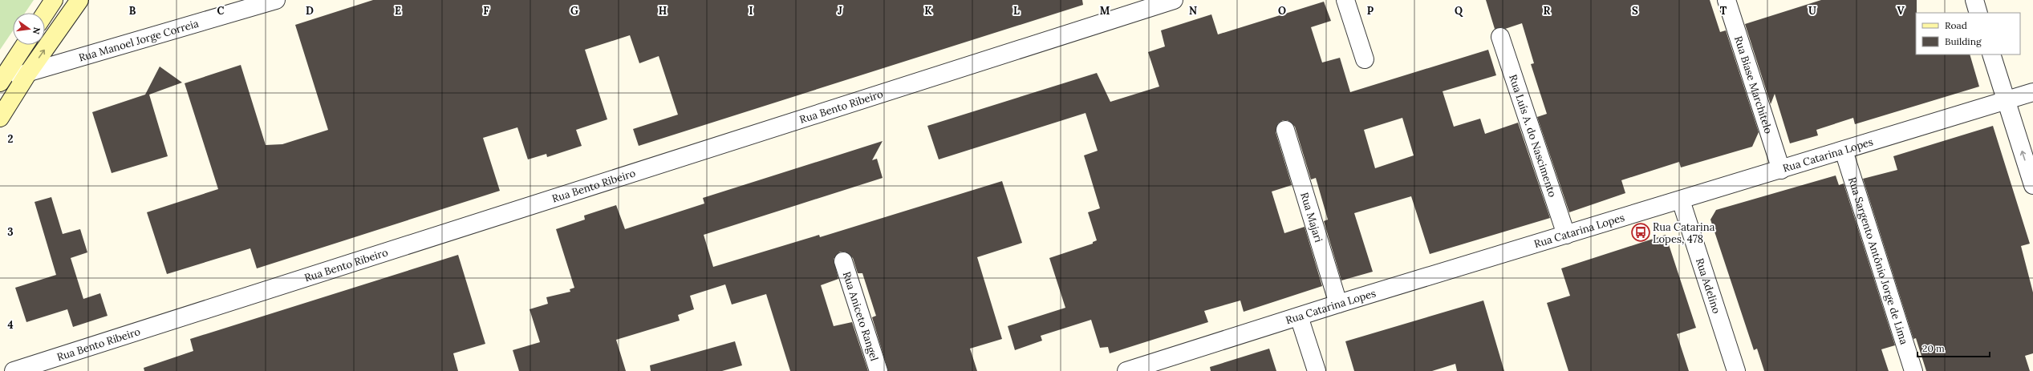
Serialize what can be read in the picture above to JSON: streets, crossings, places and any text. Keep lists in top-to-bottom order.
{
  "streets": {
    "street": [
      "Rua Manoel Jorge Correia",
      "Rua Biase Marchitelo",
      "Rua Bento Ribeiro",
      "Rua Luís A. do Nascimento",
      "Rua Catarina Lopes",
      "Rua Majari",
      "Rua Sargento Antônio Jorge de Lima",
      "Rua Adelino",
      "Rua Aniceto Rangel"
    ]
  },
  "crossings": [
    ["Rua Biase Marchitelo", "Rua Catarina Lopes"],
    ["Rua Luís A. do Nascimento", "Rua Catarina Lopes"],
    ["Rua Catarina Lopes", "Rua Majari"],
    ["Rua Catarina Lopes", "Rua Sargento Antônio Jorge de Lima"],
    ["Rua Catarina Lopes", "Rua Adelino"]
  ],
  "places": {
    "bus stop": ["Rua Catarina Lopes, 478"]
  },
  "legend": ["Road", "Building"],
  "scale_bar": "20 m",
  "north": "right",
  "grid": {
    "columns": [
      "B",
      "C",
      "D",
      "E",
      "F",
      "G",
      "H",
      "I",
      "J",
      "K",
      "L",
      "M",
      "N",
      "O",
      "P",
      "Q",
      "R",
      "S",
      "T",
      "U",
      "V"
    ],
    "rows": ["2", "3", "4"]
  }
}
